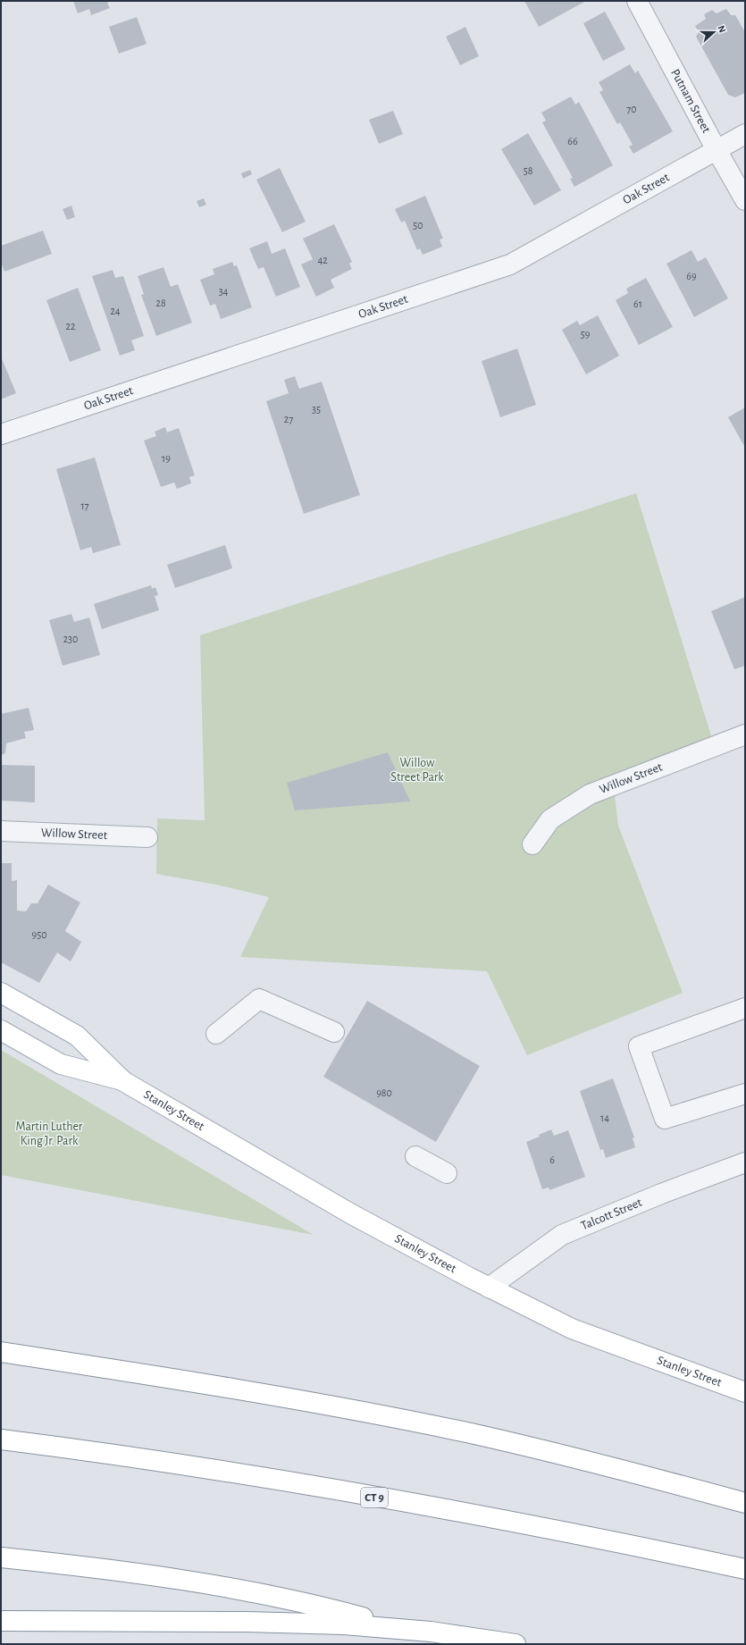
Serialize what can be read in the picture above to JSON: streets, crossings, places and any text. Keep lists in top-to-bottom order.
{
  "streets": {
    "main road": ["Stanley Street", "CT 9"],
    "street": [
      "Putnam Street",
      "Oak Street",
      "Willow Street",
      "Talcott Street"
    ]
  },
  "crossings": [
    ["Putnam Street", "Oak Street"],
    ["Stanley Street", "Talcott Street"]
  ],
  "parks": ["Willow Street Park", "Martin Luther King Jr. Park"],
  "house_numbers": [
    "70",
    "66",
    "58",
    "50",
    "42",
    "69",
    "34",
    "28",
    "61",
    "24",
    "22",
    "59",
    "35",
    "27",
    "19",
    "17",
    "230",
    "950",
    "980",
    "14",
    "6"
  ],
  "north": "right"
}
